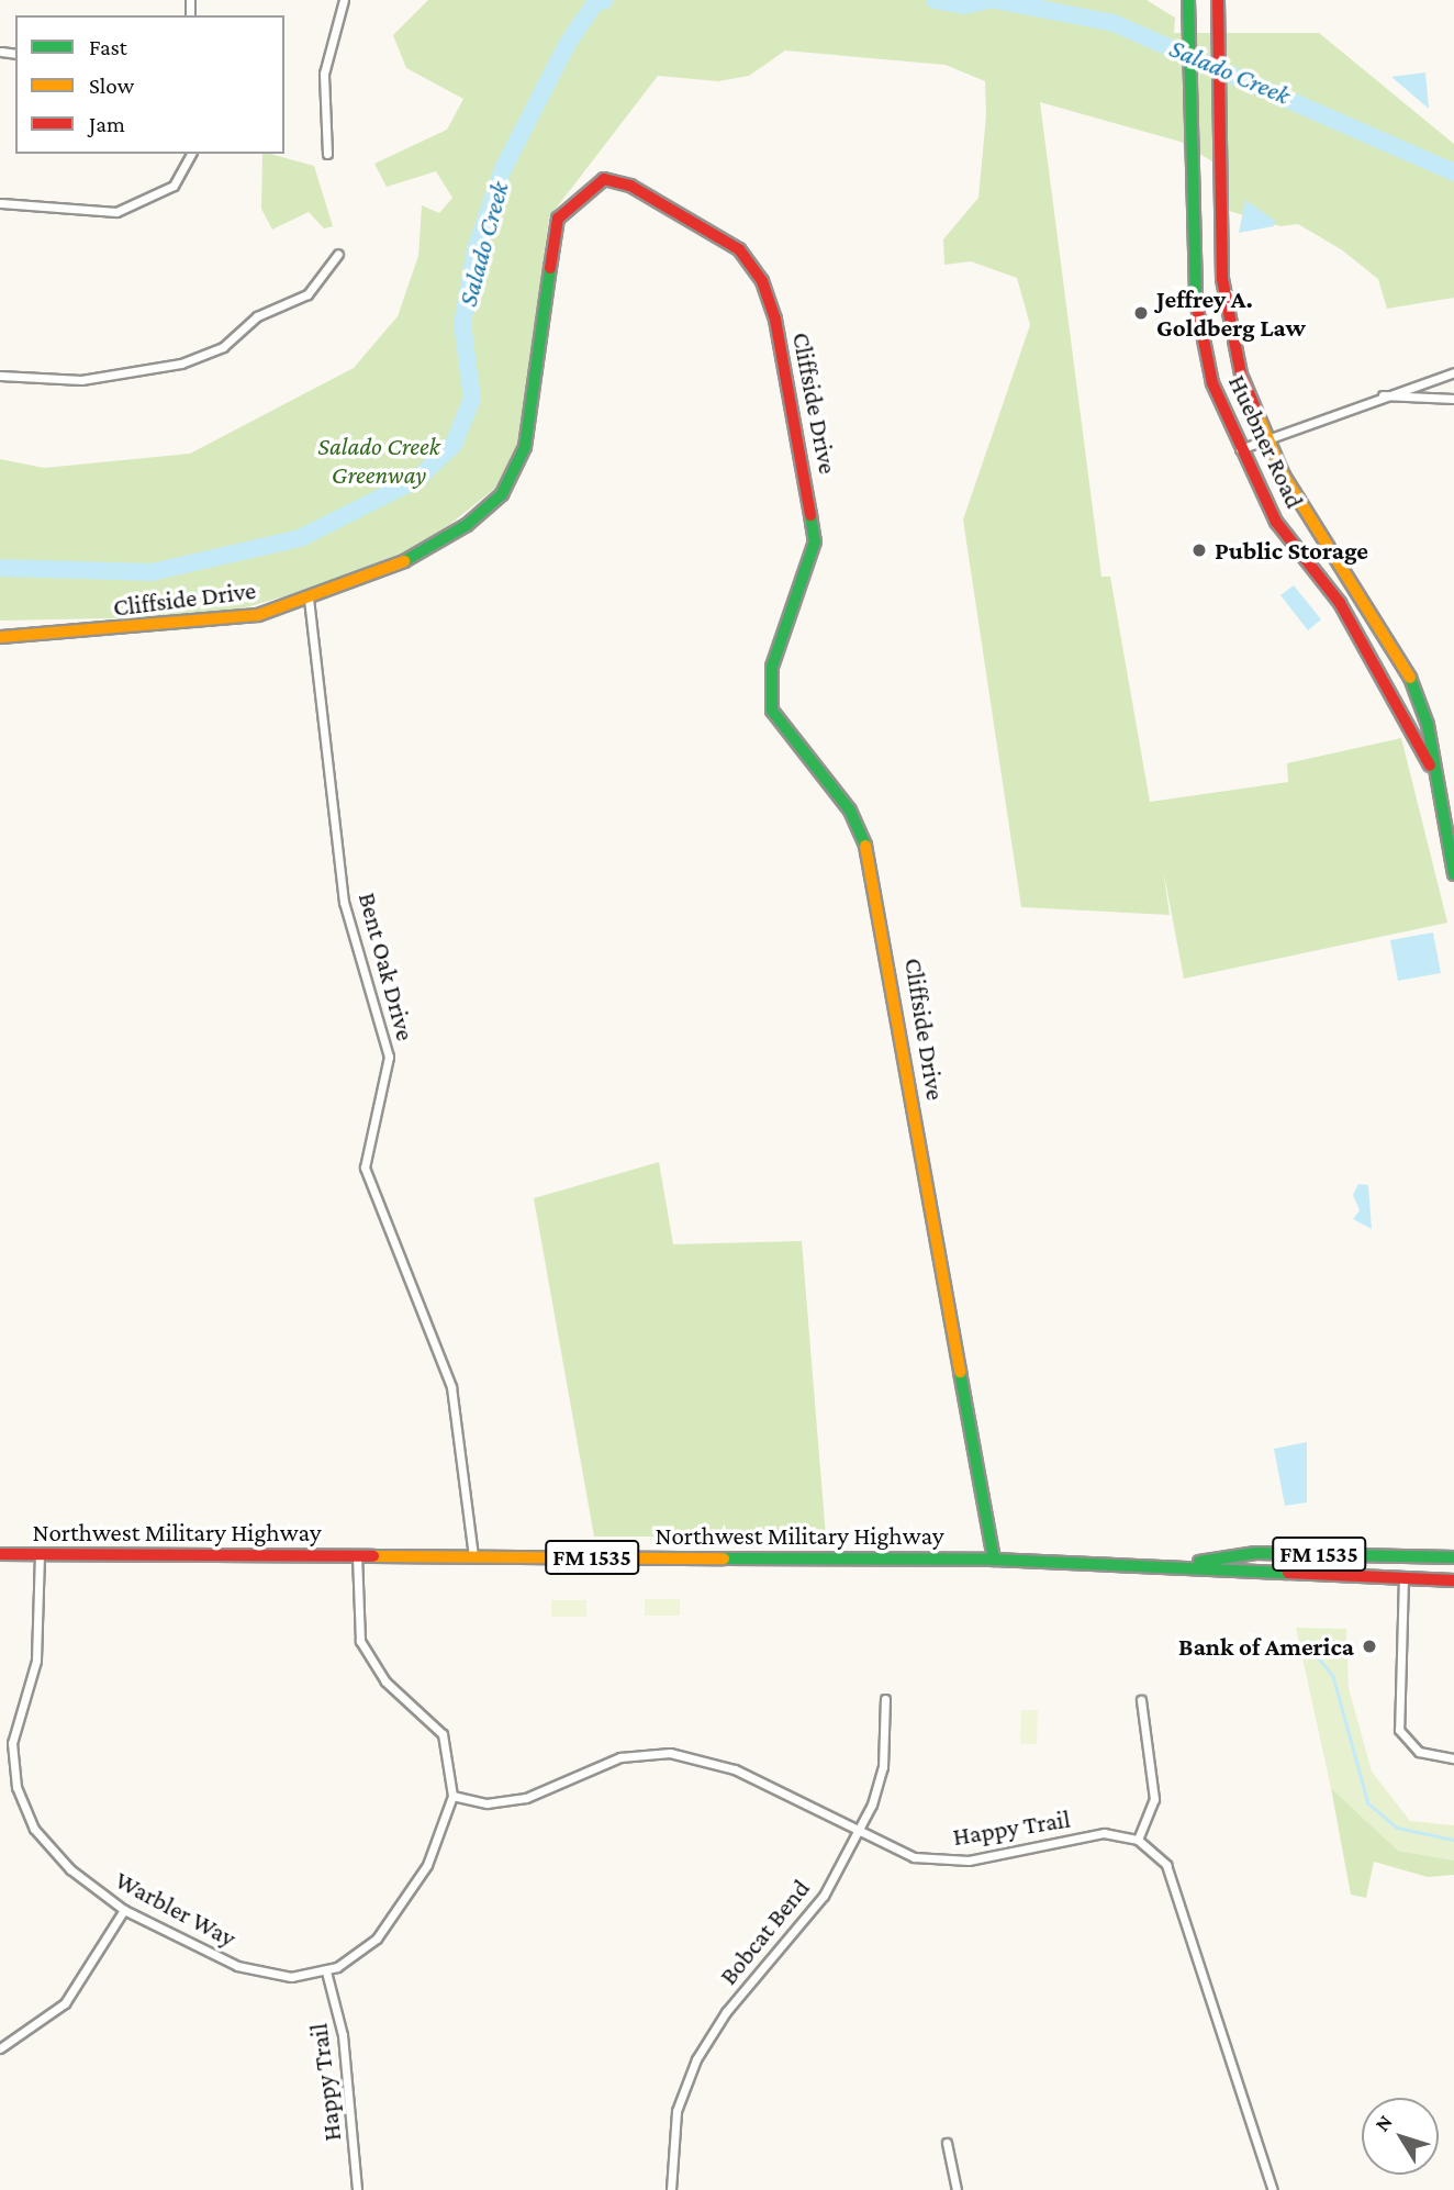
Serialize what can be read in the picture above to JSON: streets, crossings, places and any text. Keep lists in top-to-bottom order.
{
  "streets": {
    "main road": [
      "Cliffside Drive",
      "Huebner Road",
      "Northwest Military Highway",
      "FM 1535"
    ],
    "street": [
      "Bent Oak Drive",
      "Happy Trail",
      "Warbler Way",
      "Bobcat Bend"
    ]
  },
  "crossings": [
    ["Cliffside Drive", "Bent Oak Drive"],
    ["Cliffside Drive", "Northwest Military Highway"],
    ["Bent Oak Drive", "Northwest Military Highway"],
    ["Northwest Military Highway", "Warbler Way"],
    ["Happy Trail", "Warbler Way"],
    ["Happy Trail", "Bobcat Bend"]
  ],
  "water": ["Salado Creek"],
  "parks": ["Salado Creek Greenway"],
  "places": ["Jeffrey A. Goldberg Law", "Public Storage", "Bank of America"],
  "legend": ["Fast", "Slow", "Jam"],
  "north": "top left"
}
